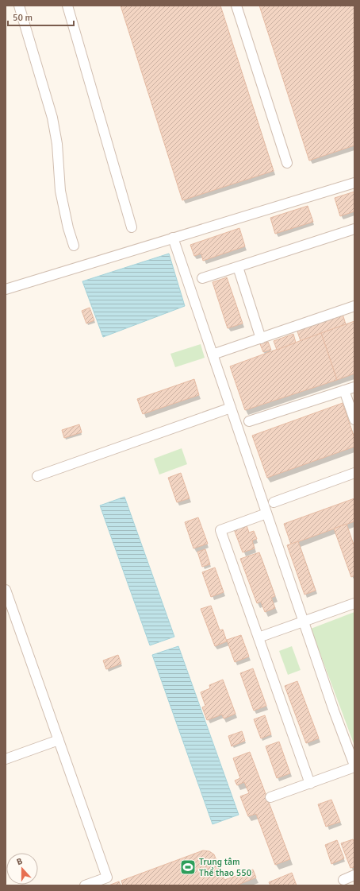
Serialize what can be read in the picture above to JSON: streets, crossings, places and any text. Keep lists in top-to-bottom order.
{
  "places": {
    "sports": ["Trung tâm Thể thao 550"]
  },
  "scale_bar": "50 m",
  "north": "top"
}
